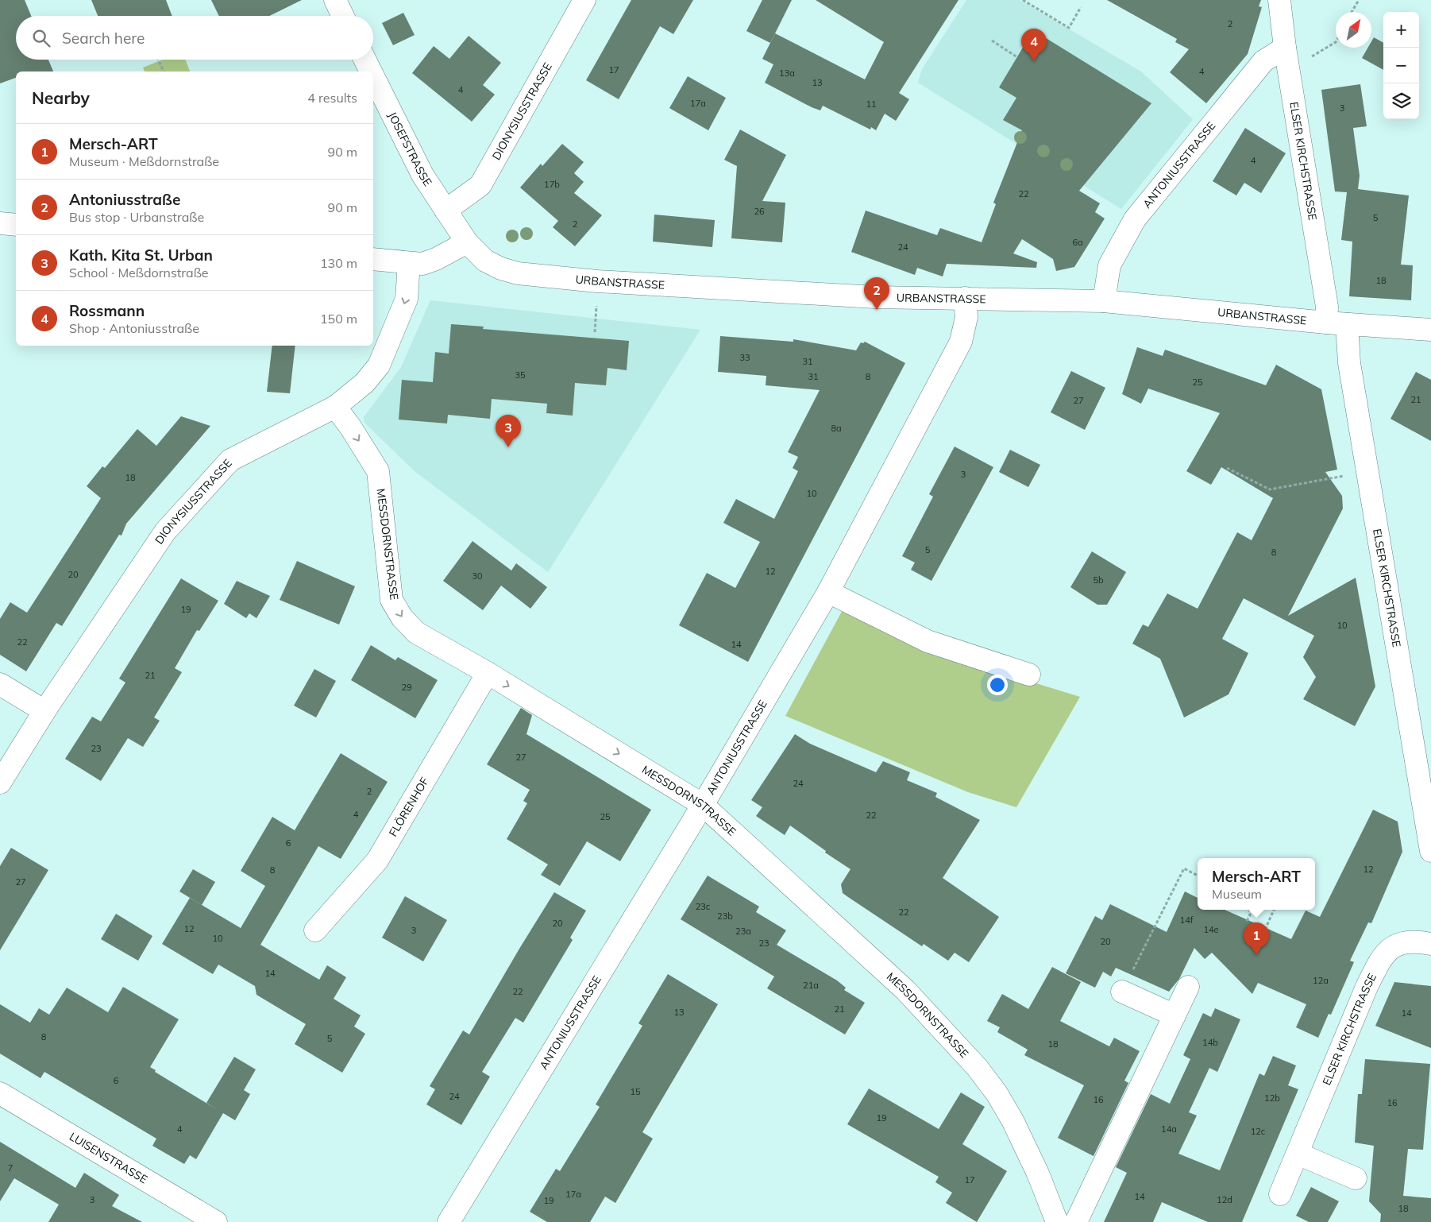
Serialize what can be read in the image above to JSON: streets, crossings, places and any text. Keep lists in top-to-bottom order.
{
  "streets": {
    "street": [
      "DIONYSIUSSTRASSE",
      "JOSEFSTRASSE",
      "ELSER KIRCHSTRASSE",
      "ANTONIUSSTRASSE",
      "URBANSTRASSE",
      "MESSDORNSTRASSE",
      "FLÖRENHOF",
      "LUISENSTRASSE"
    ]
  },
  "crossings": [
    ["DIONYSIUSSTRASSE", "JOSEFSTRASSE"],
    ["DIONYSIUSSTRASSE", "MESSDORNSTRASSE"],
    ["JOSEFSTRASSE", "URBANSTRASSE"],
    ["ELSER KIRCHSTRASSE", "ANTONIUSSTRASSE"],
    ["ELSER KIRCHSTRASSE", "URBANSTRASSE"],
    ["ANTONIUSSTRASSE", "URBANSTRASSE"],
    ["ANTONIUSSTRASSE", "MESSDORNSTRASSE"],
    ["MESSDORNSTRASSE", "FLÖRENHOF"]
  ],
  "one_way": ["MESSDORNSTRASSE"],
  "house_numbers": [
    "2",
    "17",
    "4",
    "13a",
    "13",
    "4",
    "17a",
    "11",
    "3",
    "4",
    "17b",
    "22",
    "26",
    "5",
    "2",
    "6a",
    "24",
    "18",
    "33",
    "31",
    "35",
    "31",
    "8",
    "25",
    "21",
    "27",
    "8a",
    "3",
    "18",
    "10",
    "5",
    "8",
    "12",
    "20",
    "30",
    "5b",
    "19",
    "10",
    "22",
    "14",
    "21",
    "29",
    "23",
    "27",
    "24",
    "2",
    "4",
    "22",
    "25",
    "6",
    "12",
    "8",
    "27",
    "23c",
    "22",
    "23b",
    "14f",
    "20",
    "12",
    "14e",
    "3",
    "23a",
    "10",
    "20",
    "23",
    "14",
    "12a",
    "21a",
    "22",
    "21",
    "13",
    "14",
    "8",
    "5",
    "14b",
    "18",
    "6",
    "15",
    "24",
    "12b",
    "16",
    "16",
    "19",
    "4",
    "14a",
    "12c",
    "7",
    "17",
    "17a",
    "14",
    "3",
    "12d",
    "19",
    "18"
  ],
  "north": "top right",
  "page": {
    "map_buttons": ["+", "−"],
    "search": "Search here",
    "pins": [
      "4",
      "2",
      "3",
      "1"
    ],
    "heading": ["Nearby", "4 results"],
    "list": [
      {
        "mark": "1",
        "name": "Mersch-ART",
        "note": "Museum · Meßdornstraße",
        "value": "90 m"
      },
      {
        "mark": "2",
        "name": "Antoniusstraße",
        "note": "Bus stop · Urbanstraße",
        "value": "90 m"
      },
      {
        "mark": "3",
        "name": "Kath. Kita St. Urban",
        "note": "School · Meßdornstraße",
        "value": "130 m"
      },
      {
        "mark": "4",
        "name": "Rossmann",
        "note": "Shop · Antoniusstraße",
        "value": "150 m"
      }
    ],
    "popup": ["Mersch-ART", "Museum"]
  }
}
